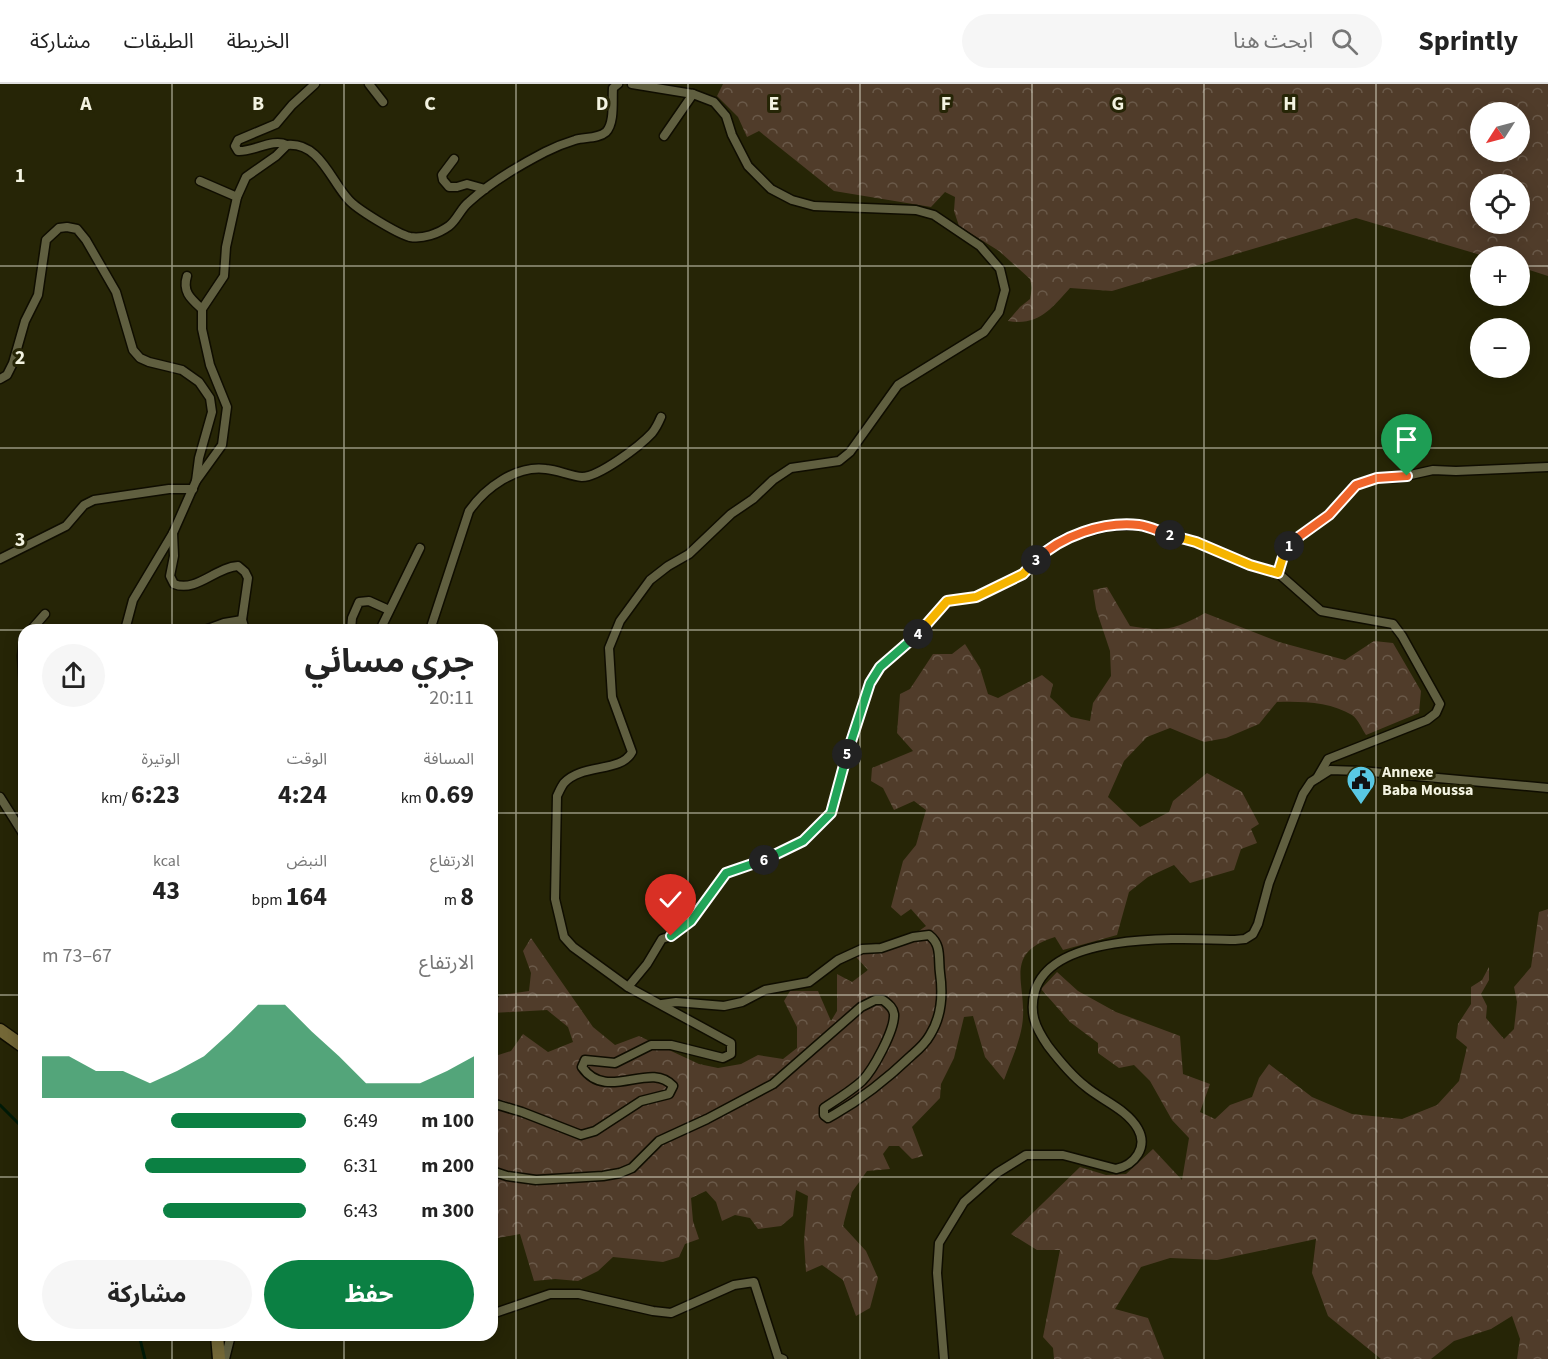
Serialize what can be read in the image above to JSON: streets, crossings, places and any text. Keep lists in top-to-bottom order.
{
  "places": {
    "public building": ["Annexe Baba Moussa"]
  },
  "north": "bottom left",
  "page": {
    "header": "Sprintly",
    "search": "ابحث هنا",
    "nav": ["الخريطة", "الطبقات", "مشاركة"],
    "map_buttons": ["+", "−"],
    "pins": [
      "2",
      "1",
      "3",
      "4",
      "5",
      "6"
    ],
    "heading": ["جري مسائي", "20:11"],
    "stats": [
      ["المسافة", "0.69 km"],
      ["الوقت", "4:24"],
      ["الوتيرة", "6:23 /km"],
      ["الارتفاع", "8 m"],
      ["النبض", "164 bpm"],
      ["kcal", "43"]
    ],
    "chart": ["الارتفاع", "67–73 m"],
    "list": [
      {
        "name": "100 m",
        "note": "6:49"
      },
      {
        "name": "200 m",
        "note": "6:31"
      },
      {
        "name": "300 m",
        "note": "6:43"
      }
    ],
    "buttons": ["حفظ", "مشاركة"]
  },
  "grid": {
    "columns": [
      "A",
      "B",
      "C",
      "D",
      "E",
      "F",
      "G",
      "H"
    ],
    "rows": ["1", "2", "3"]
  }
}
